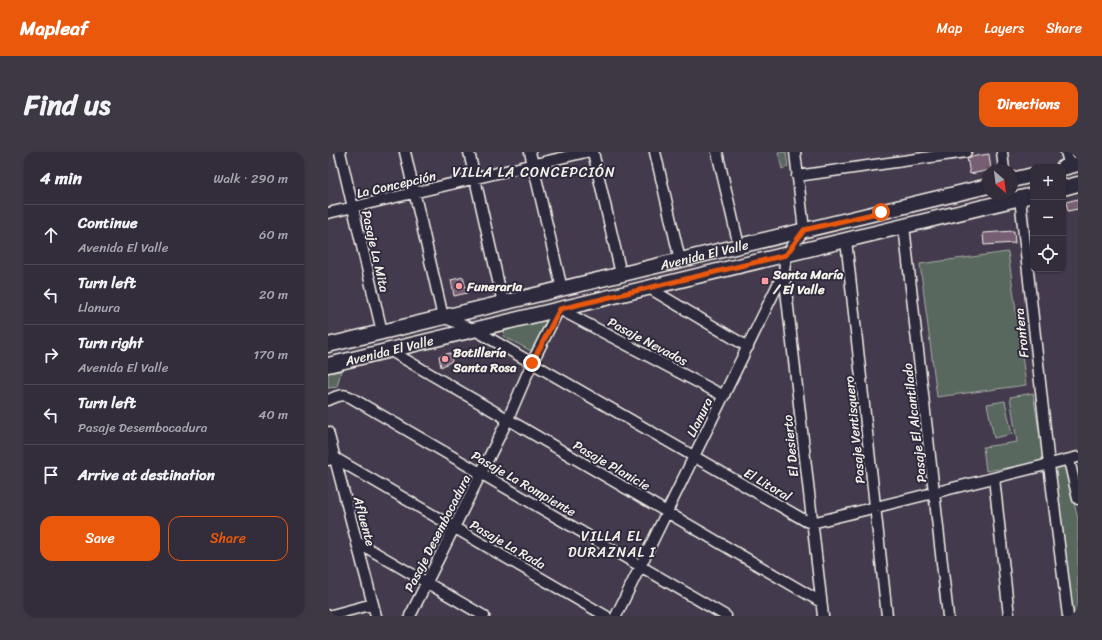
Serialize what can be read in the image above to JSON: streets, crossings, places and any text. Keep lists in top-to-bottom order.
{
  "streets": {
    "street": [
      "La Concepción",
      "Pasaje La Mita",
      "Avenida El Valle",
      "Frontera",
      "Pasaje Nevados",
      "Llanura",
      "Pasaje El Alcantilado",
      "Pasaje Ventisquero",
      "El Desierto",
      "Pasaje Planicie",
      "Pasaje La Rompiente",
      "El Litoral",
      "Afluente",
      "Pasaje Desembocadura",
      "Pasaje La Rada"
    ]
  },
  "crossings": [
    ["La Concepción", "Pasaje La Mita"],
    ["Pasaje La Mita", "Avenida El Valle"],
    ["Avenida El Valle", "Frontera"],
    ["Avenida El Valle", "Pasaje Nevados"],
    ["Avenida El Valle", "Llanura"],
    ["Avenida El Valle", "Pasaje El Alcantilado"],
    ["Avenida El Valle", "Pasaje Ventisquero"],
    ["Avenida El Valle", "Pasaje Planicie"],
    ["Avenida El Valle", "El Litoral"],
    ["Avenida El Valle", "Pasaje Desembocadura"],
    ["Pasaje Nevados", "Llanura"],
    ["Pasaje Nevados", "Pasaje Desembocadura"],
    ["Llanura", "El Desierto"],
    ["Llanura", "Pasaje Planicie"],
    ["Llanura", "Pasaje La Rompiente"],
    ["Llanura", "El Litoral"],
    ["El Desierto", "Pasaje Planicie"],
    ["El Desierto", "El Litoral"],
    ["Pasaje Planicie", "Pasaje Desembocadura"],
    ["Pasaje La Rompiente", "Pasaje Desembocadura"],
    ["El Litoral", "Pasaje Desembocadura"],
    ["Afluente", "Pasaje La Rada"],
    ["Pasaje Desembocadura", "Pasaje La Rada"]
  ],
  "districts": ["VILLA LA CONCEPCIÓN", "VILLA EL DURAZNAL I"],
  "places": {
    "transit": ["Santa María / El Valle"],
    "other": ["Funeraria", "Botillería Santa Rosa"]
  },
  "north": "bottom right",
  "page": {
    "header": "Mapleaf",
    "nav": ["Map", "Layers", "Share"],
    "title": "Find us",
    "buttons": [
      "Directions",
      ["Save", "Share"]
    ],
    "heading": ["4 min", "Walk · 290 m"],
    "map_buttons": ["+", "−"],
    "list": [
      ["Continue", "Avenida El Valle", "60 m"],
      ["Turn left", "Llanura", "20 m"],
      ["Turn right", "Avenida El Valle", "170 m"],
      ["Turn left", "Pasaje Desembocadura", "40 m"],
      "Arrive at destination"
    ]
  }
}
